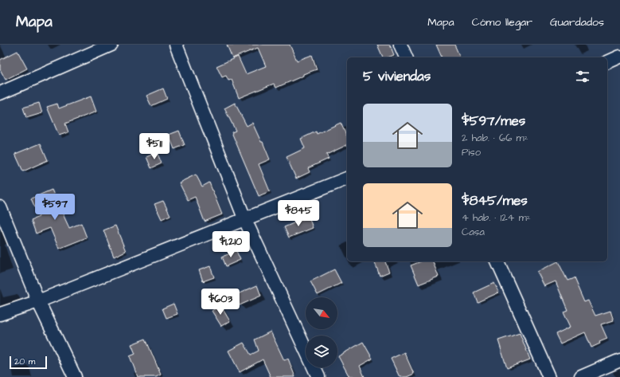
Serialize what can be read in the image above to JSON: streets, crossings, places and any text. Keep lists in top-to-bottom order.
{
  "scale_bar": "20 m",
  "north": "bottom right",
  "page": {
    "header": "Mapa",
    "nav": ["Mapa", "Cómo llegar", "Guardados"],
    "heading": "5 viviendas",
    "list": [
      {
        "name": "$597/mes",
        "note": "2 hab. · 66 m² · Piso"
      },
      {
        "name": "$845/mes",
        "note": "4 hab. · 124 m² · Casa"
      }
    ],
    "price": [
      "$511",
      "$597",
      "$845",
      "$1,210",
      "$603"
    ],
    "scale": "20 m"
  }
}
